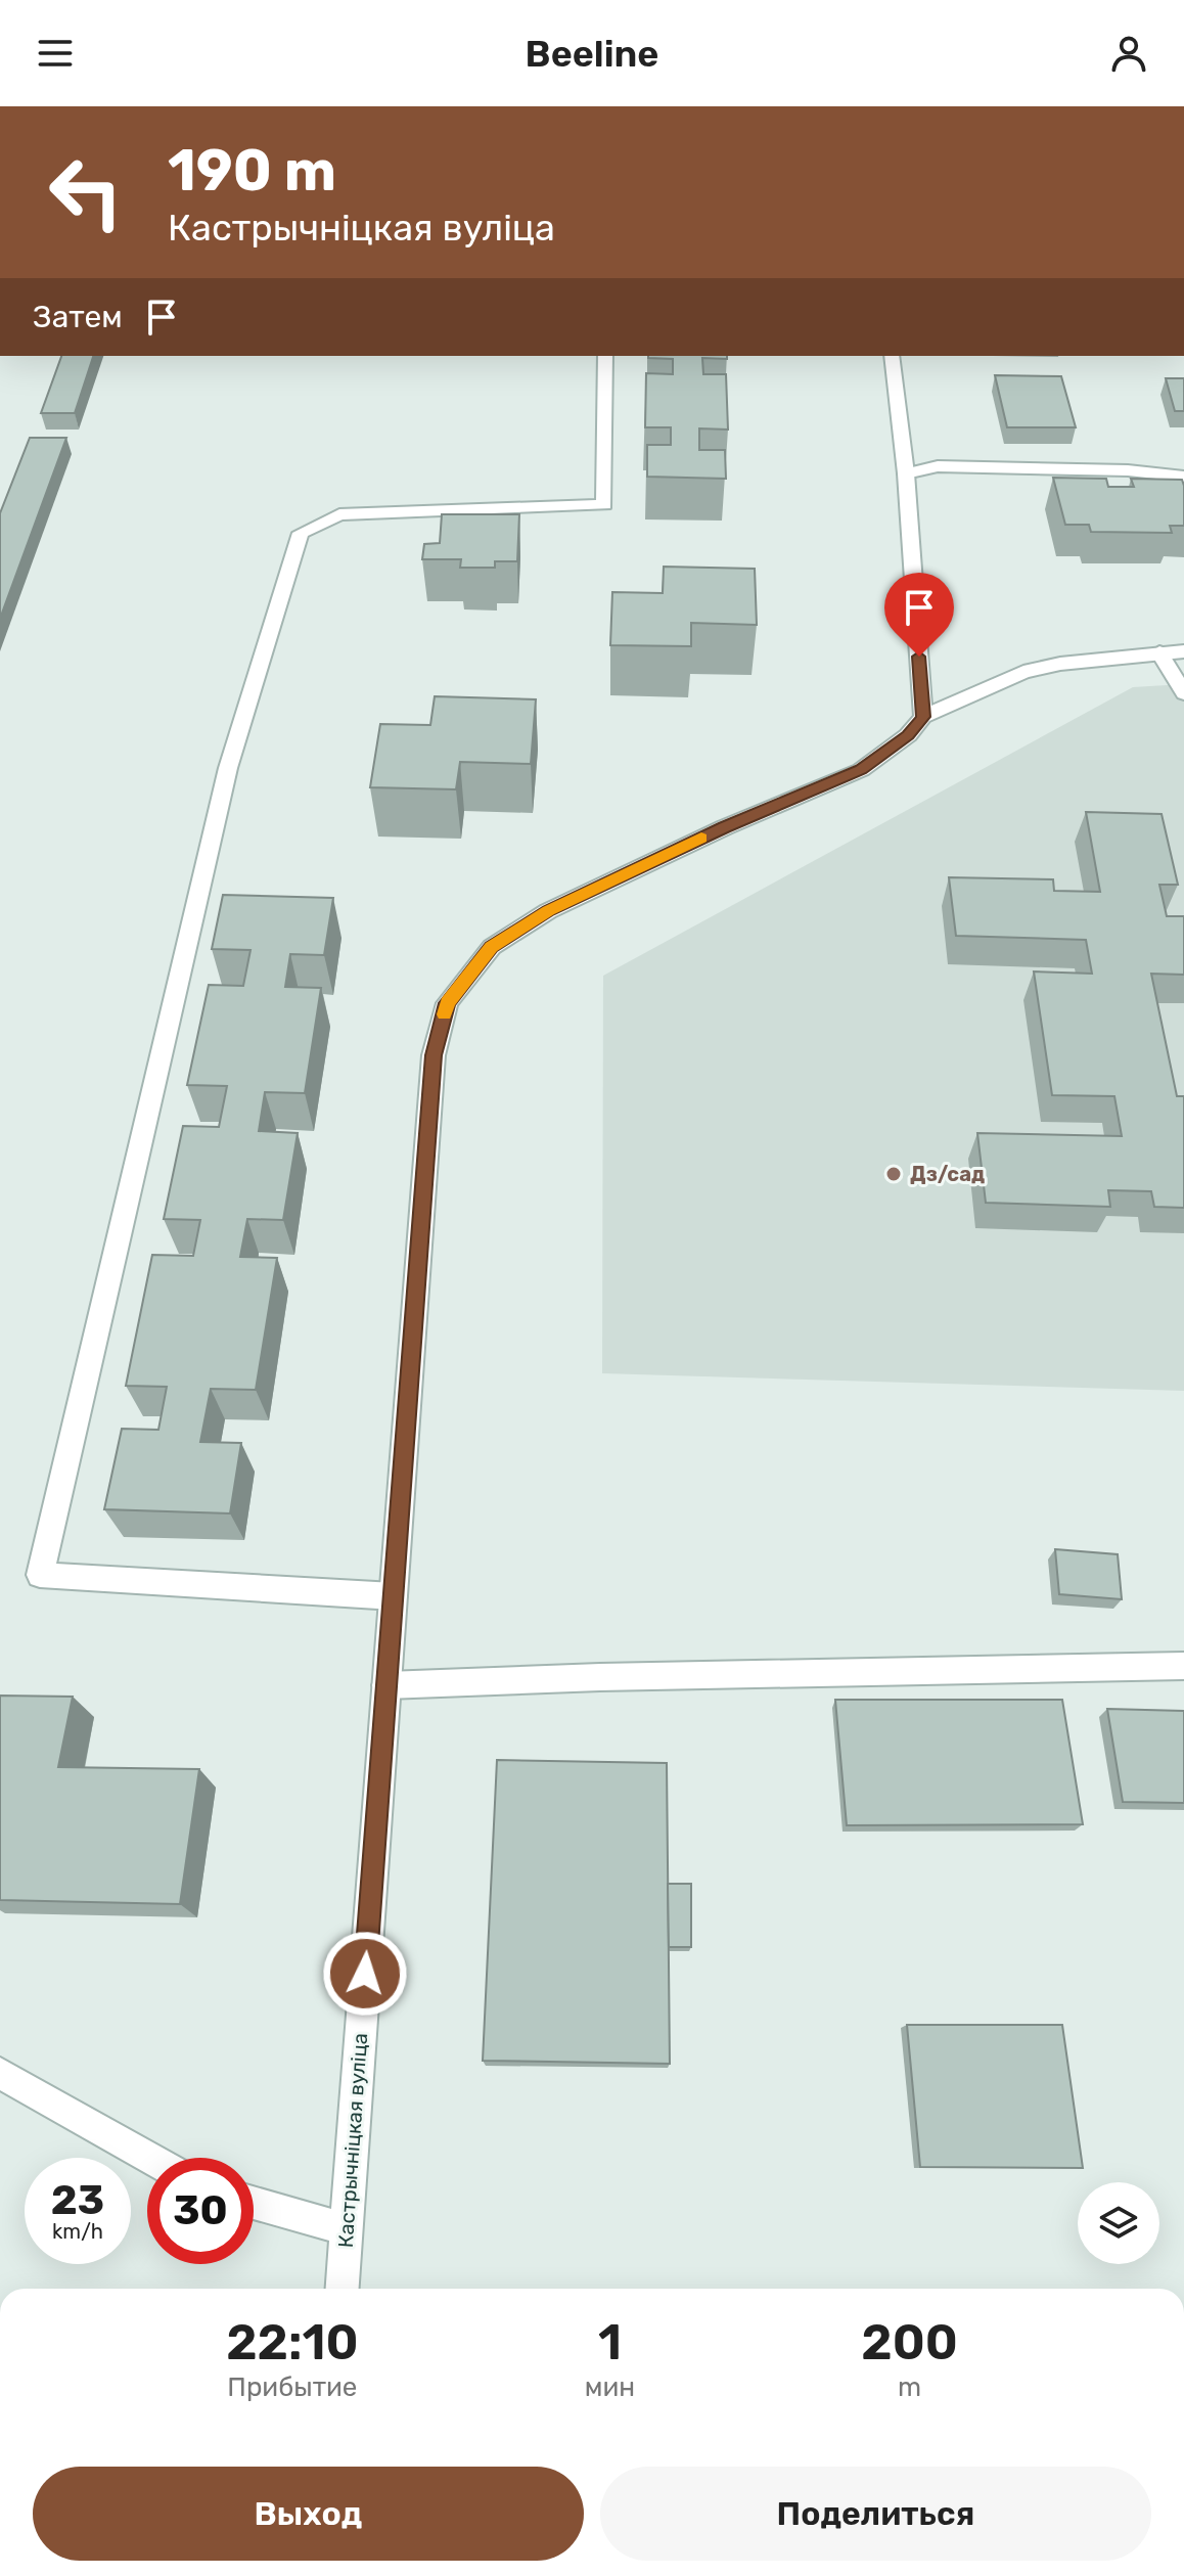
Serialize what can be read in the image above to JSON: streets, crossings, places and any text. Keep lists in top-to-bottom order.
{
  "streets": {
    "street": ["Кастрычніцкая вуліца"]
  },
  "places": ["Дз/сад"],
  "page": {
    "header": "Beeline",
    "turn": ["190 m", "Кастрычніцкая вуліца"],
    "then": "Затем",
    "speed": "23 km/h",
    "limit": "30",
    "eta": [
      "22:10",
      "Прибытие",
      "1",
      "мин",
      "200",
      "m"
    ],
    "buttons": ["Выход", "Поделиться"]
  }
}
